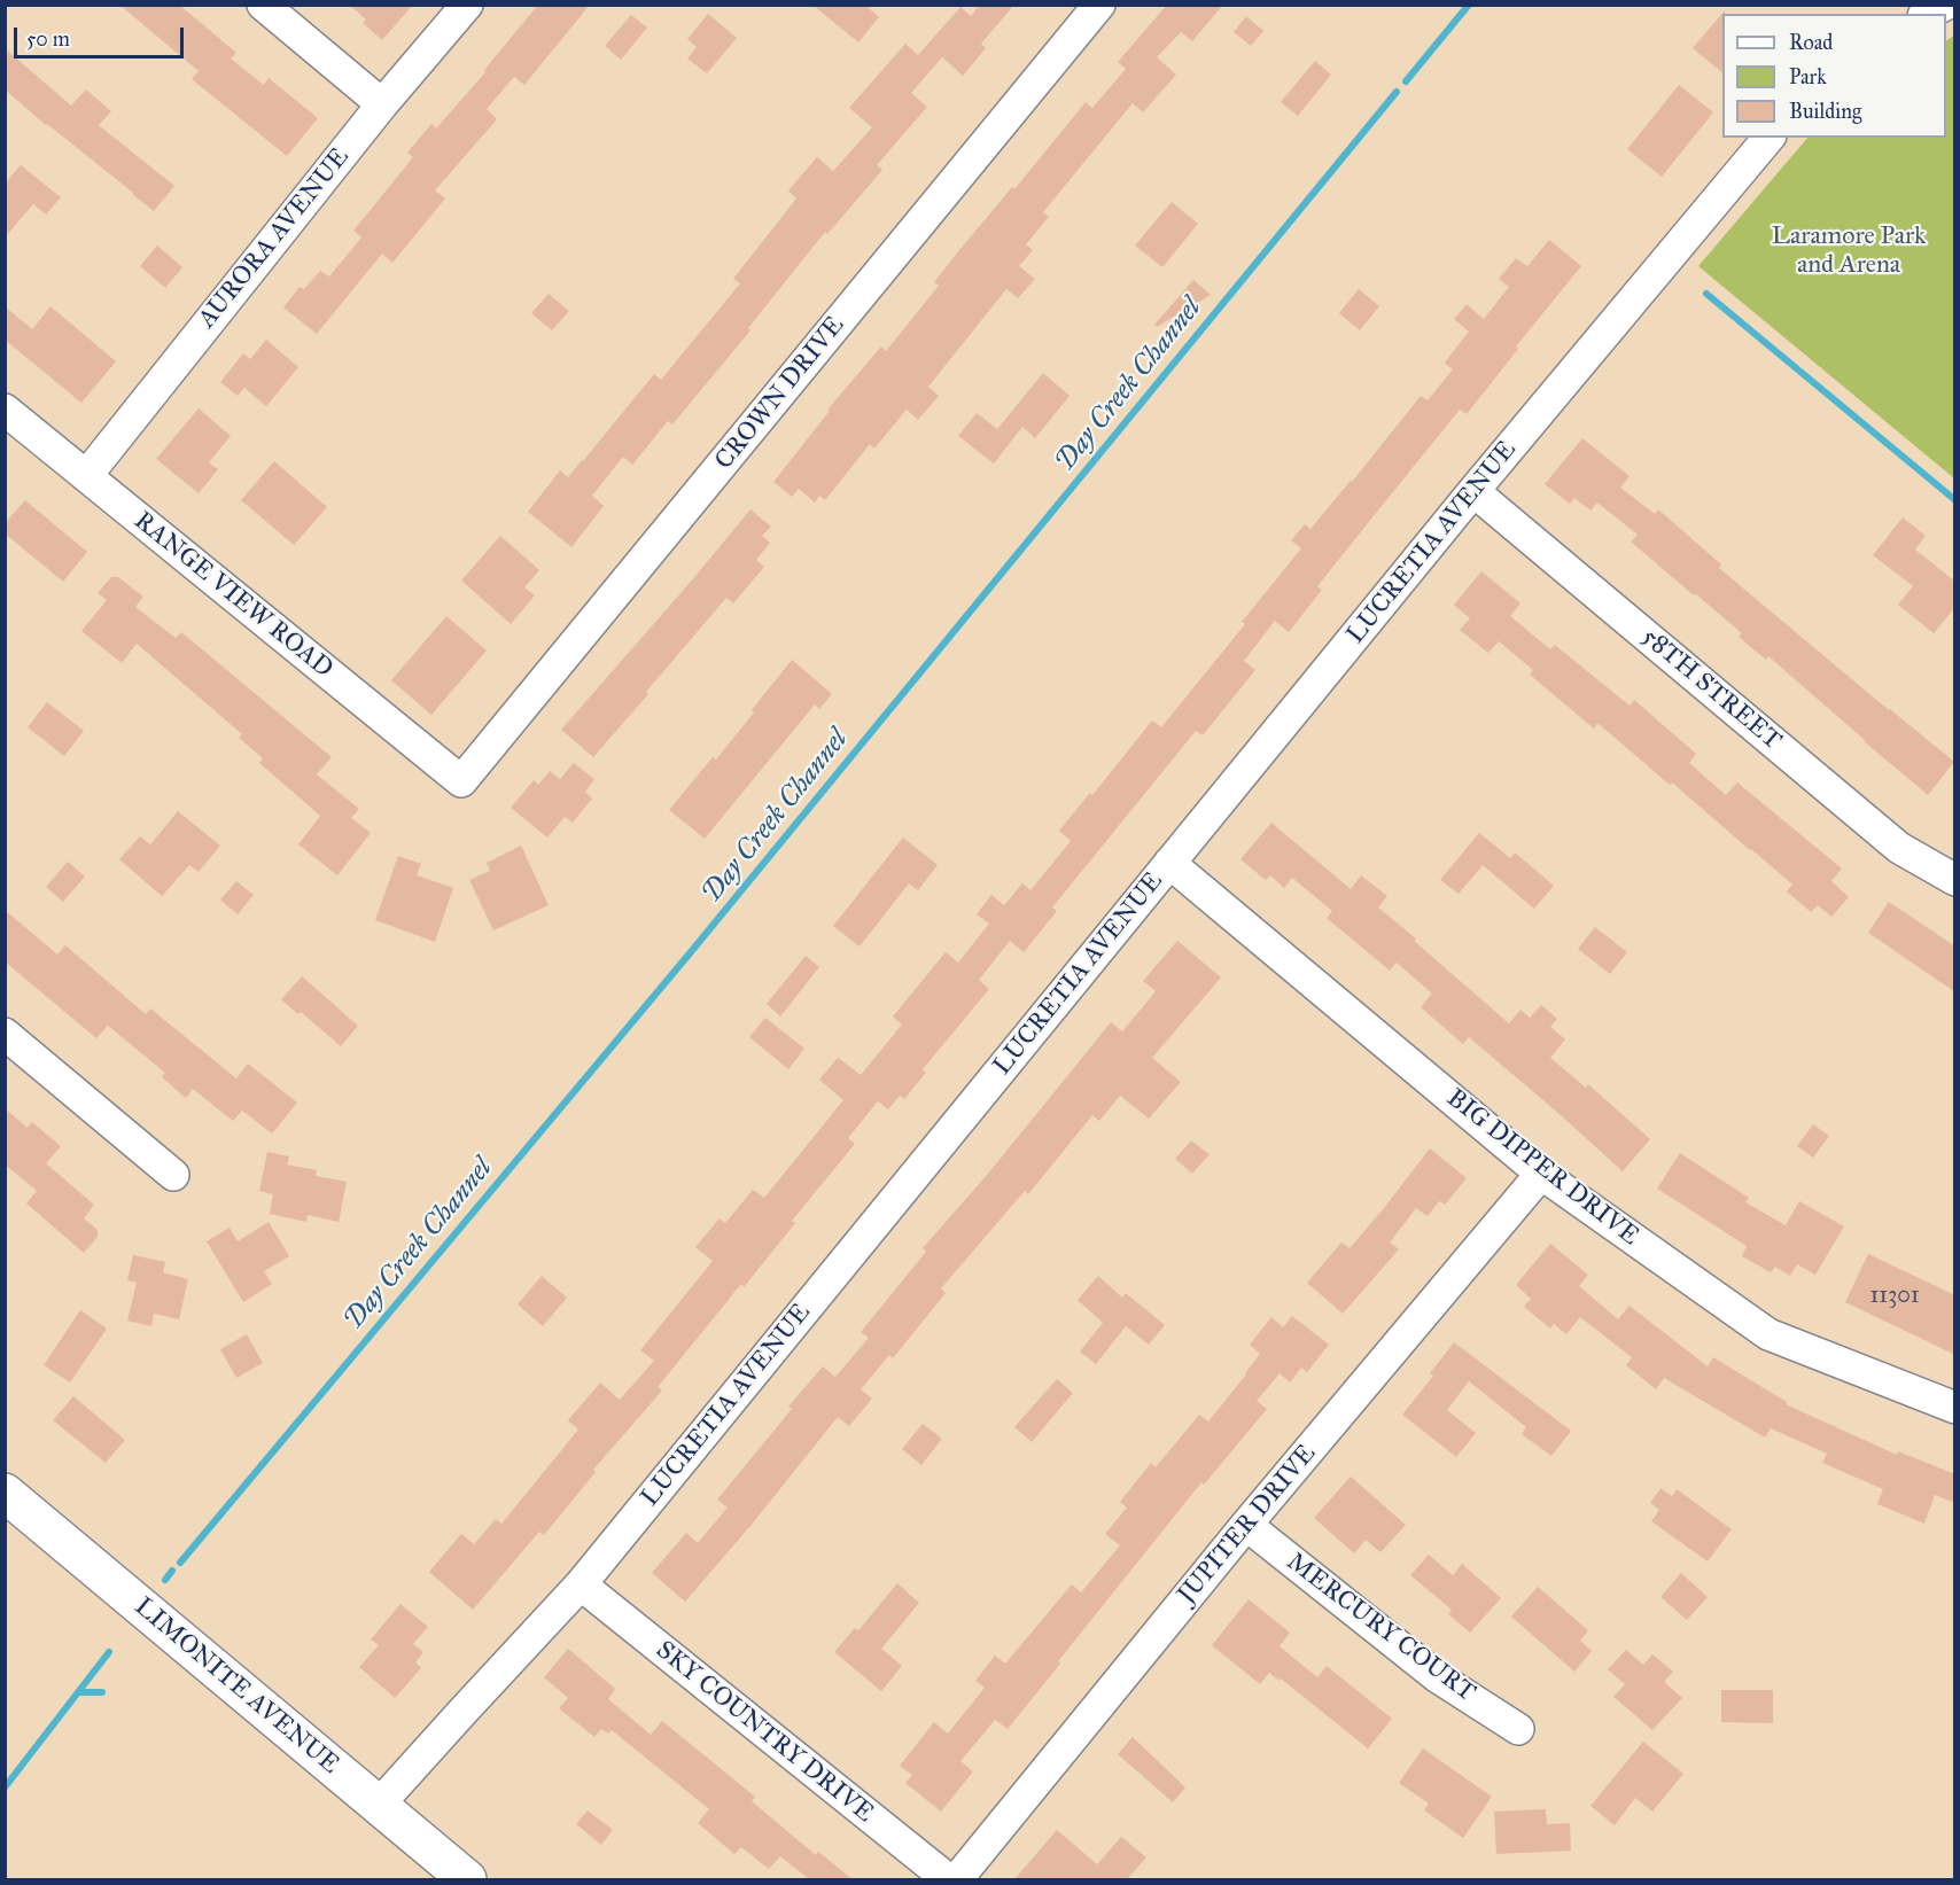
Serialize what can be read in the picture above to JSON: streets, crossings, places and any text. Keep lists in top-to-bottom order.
{
  "streets": {
    "main road": ["LIMONITE AVENUE"],
    "street": [
      "AURORA AVENUE",
      "CROWN DRIVE",
      "LUCRETIA AVENUE",
      "RANGE VIEW ROAD",
      "58TH STREET",
      "BIG DIPPER DRIVE",
      "JUPITER DRIVE",
      "MERCURY COURT",
      "SKY COUNTRY DRIVE"
    ]
  },
  "crossings": [
    ["AURORA AVENUE", "RANGE VIEW ROAD"],
    ["CROWN DRIVE", "RANGE VIEW ROAD"],
    ["LUCRETIA AVENUE", "58TH STREET"],
    ["LUCRETIA AVENUE", "BIG DIPPER DRIVE"],
    ["LUCRETIA AVENUE", "LIMONITE AVENUE"],
    ["LUCRETIA AVENUE", "SKY COUNTRY DRIVE"],
    ["BIG DIPPER DRIVE", "JUPITER DRIVE"],
    ["JUPITER DRIVE", "MERCURY COURT"]
  ],
  "water": ["Day Creek Channel"],
  "parks": ["Laramore Park and Arena"],
  "house_numbers": ["11301"],
  "legend": ["Road", "Park", "Building"],
  "scale_bar": "50 m"
}
